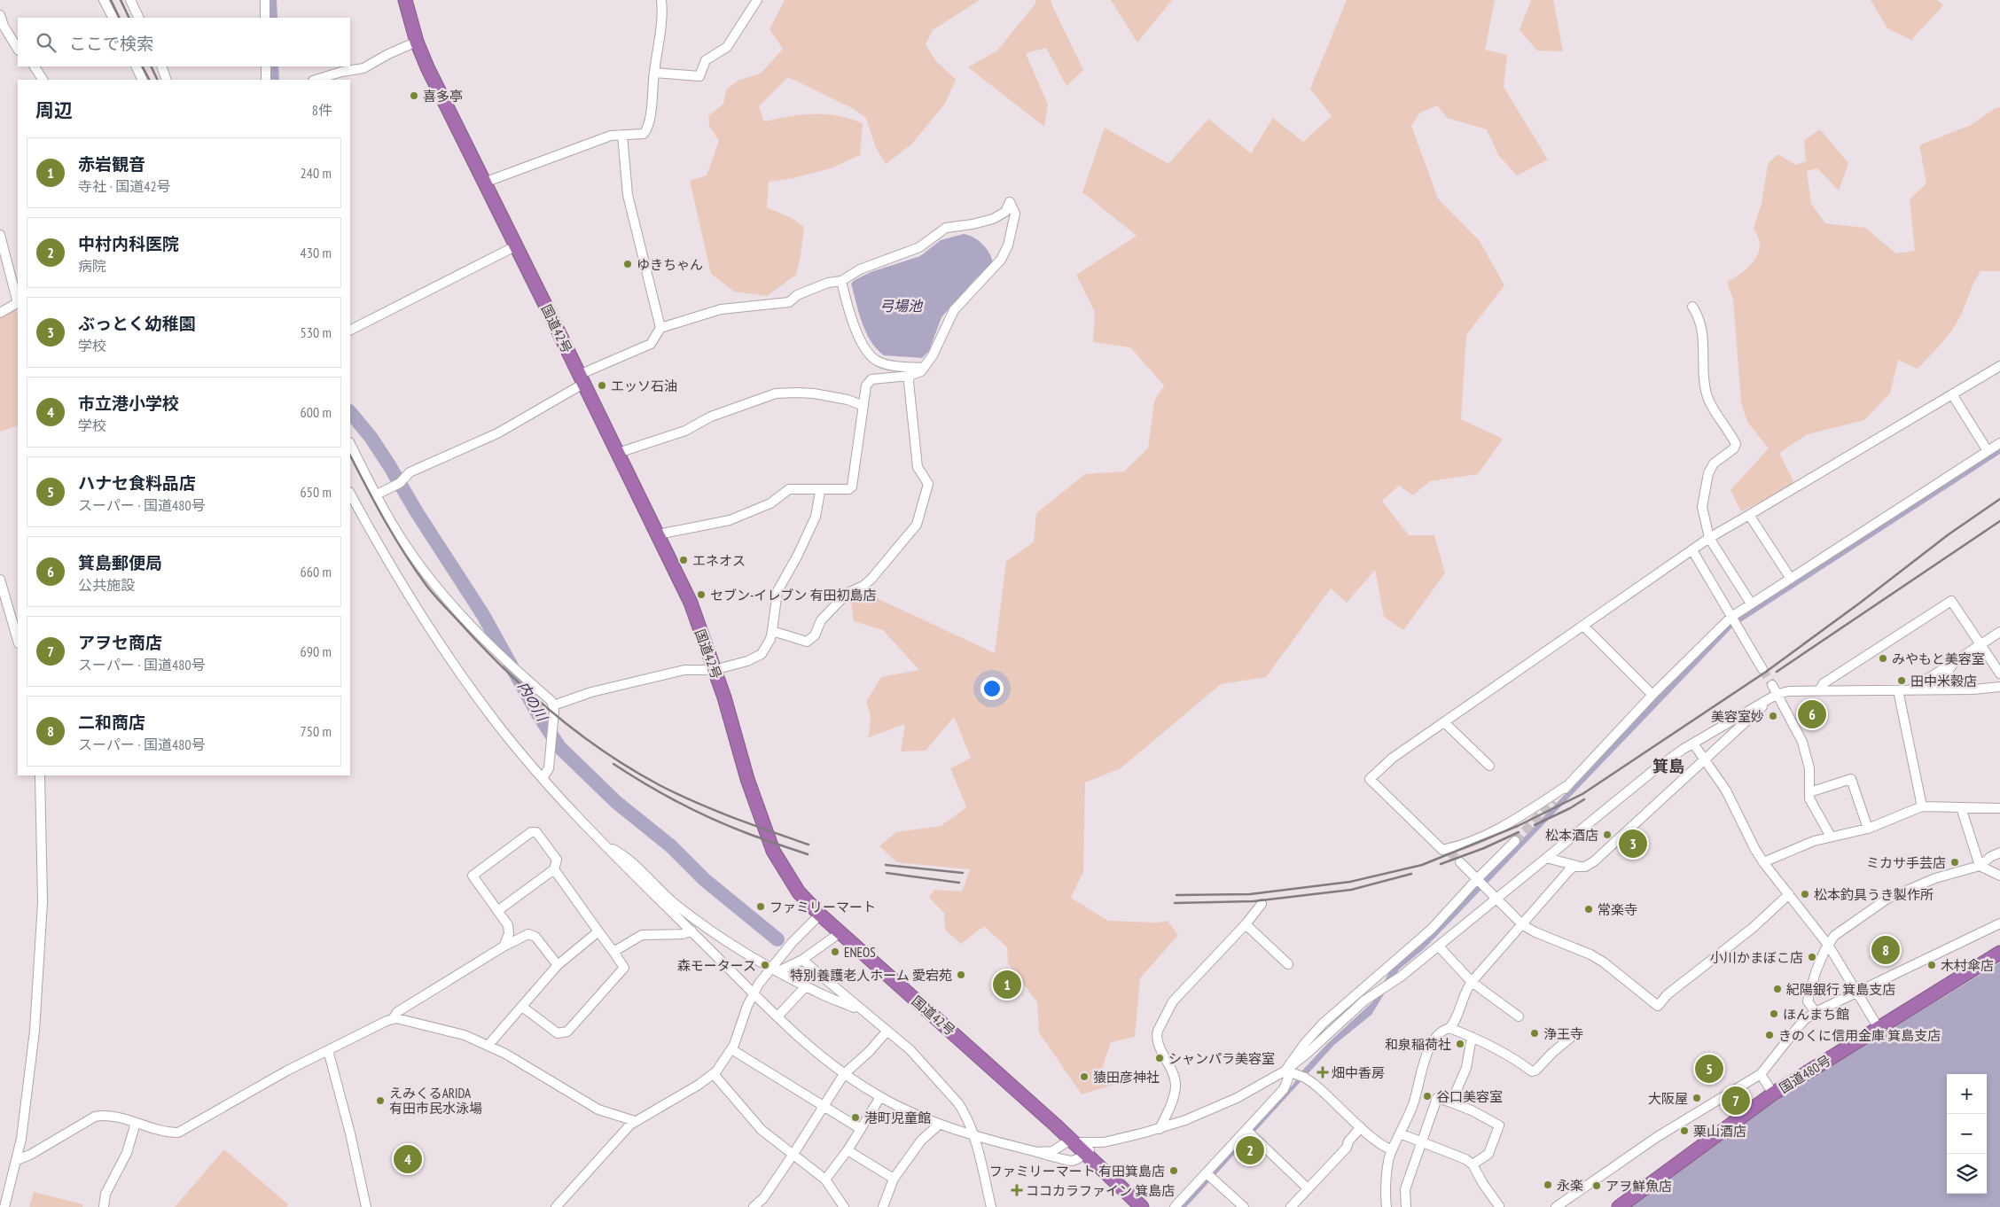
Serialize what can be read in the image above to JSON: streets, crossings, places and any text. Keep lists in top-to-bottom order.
{
  "streets": {
    "highway": ["国道42号", "国道480号"]
  },
  "districts": ["箕島"],
  "water": ["弓場池", "内の川"],
  "places": {
    "other": [
      "喜多亭",
      "ゆきちゃん",
      "エッソ石油",
      "エネオス",
      "セブン-イレブン 有田初島店",
      "みやもと美容室",
      "田中米穀店",
      "美容室妙",
      "松本酒店",
      "ミカサ手芸店",
      "松本釣具うき製作所",
      "ファミリーマート",
      "常楽寺",
      "ENEOS",
      "小川かまぼこ店",
      "森モータース",
      "木村傘店",
      "特別養護老人ホーム 愛宕苑",
      "紀陽銀行 箕島支店",
      "ほんまち館",
      "浄王寺",
      "きのくに信用金庫 箕島支店",
      "和泉稲荷社",
      "シャンパラ美容室",
      "猿田彦神社",
      "谷口美容室",
      "大阪屋",
      "えみくるARIDA 有田市民水泳場",
      "港町児童館",
      "栗山酒店",
      "ファミリーマート 有田箕島店",
      "永楽",
      "アヲ鮮魚店"
    ],
    "health": ["畑中香房", "ココカラファイン 箕島店"]
  },
  "page": {
    "search": "ここで検索",
    "heading": ["周辺", "8件"],
    "list": [
      {
        "mark": "1",
        "name": "赤岩観音",
        "note": "寺社 · 国道42号",
        "value": "240 m"
      },
      {
        "mark": "2",
        "name": "中村内科医院",
        "note": "病院",
        "value": "430 m"
      },
      {
        "mark": "3",
        "name": "ぶっとく幼稚園",
        "note": "学校",
        "value": "530 m"
      },
      {
        "mark": "4",
        "name": "市立港小学校",
        "note": "学校",
        "value": "600 m"
      },
      {
        "mark": "5",
        "name": "ハナセ食料品店",
        "note": "スーパー · 国道480号",
        "value": "650 m"
      },
      {
        "mark": "6",
        "name": "箕島郵便局",
        "note": "公共施設",
        "value": "660 m"
      },
      {
        "mark": "7",
        "name": "アヲセ商店",
        "note": "スーパー · 国道480号",
        "value": "690 m"
      },
      {
        "mark": "8",
        "name": "二和商店",
        "note": "スーパー · 国道480号",
        "value": "750 m"
      }
    ],
    "pins": [
      "6",
      "3",
      "8",
      "1",
      "5",
      "7",
      "2",
      "4"
    ],
    "map_buttons": ["+", "−"]
  }
}
